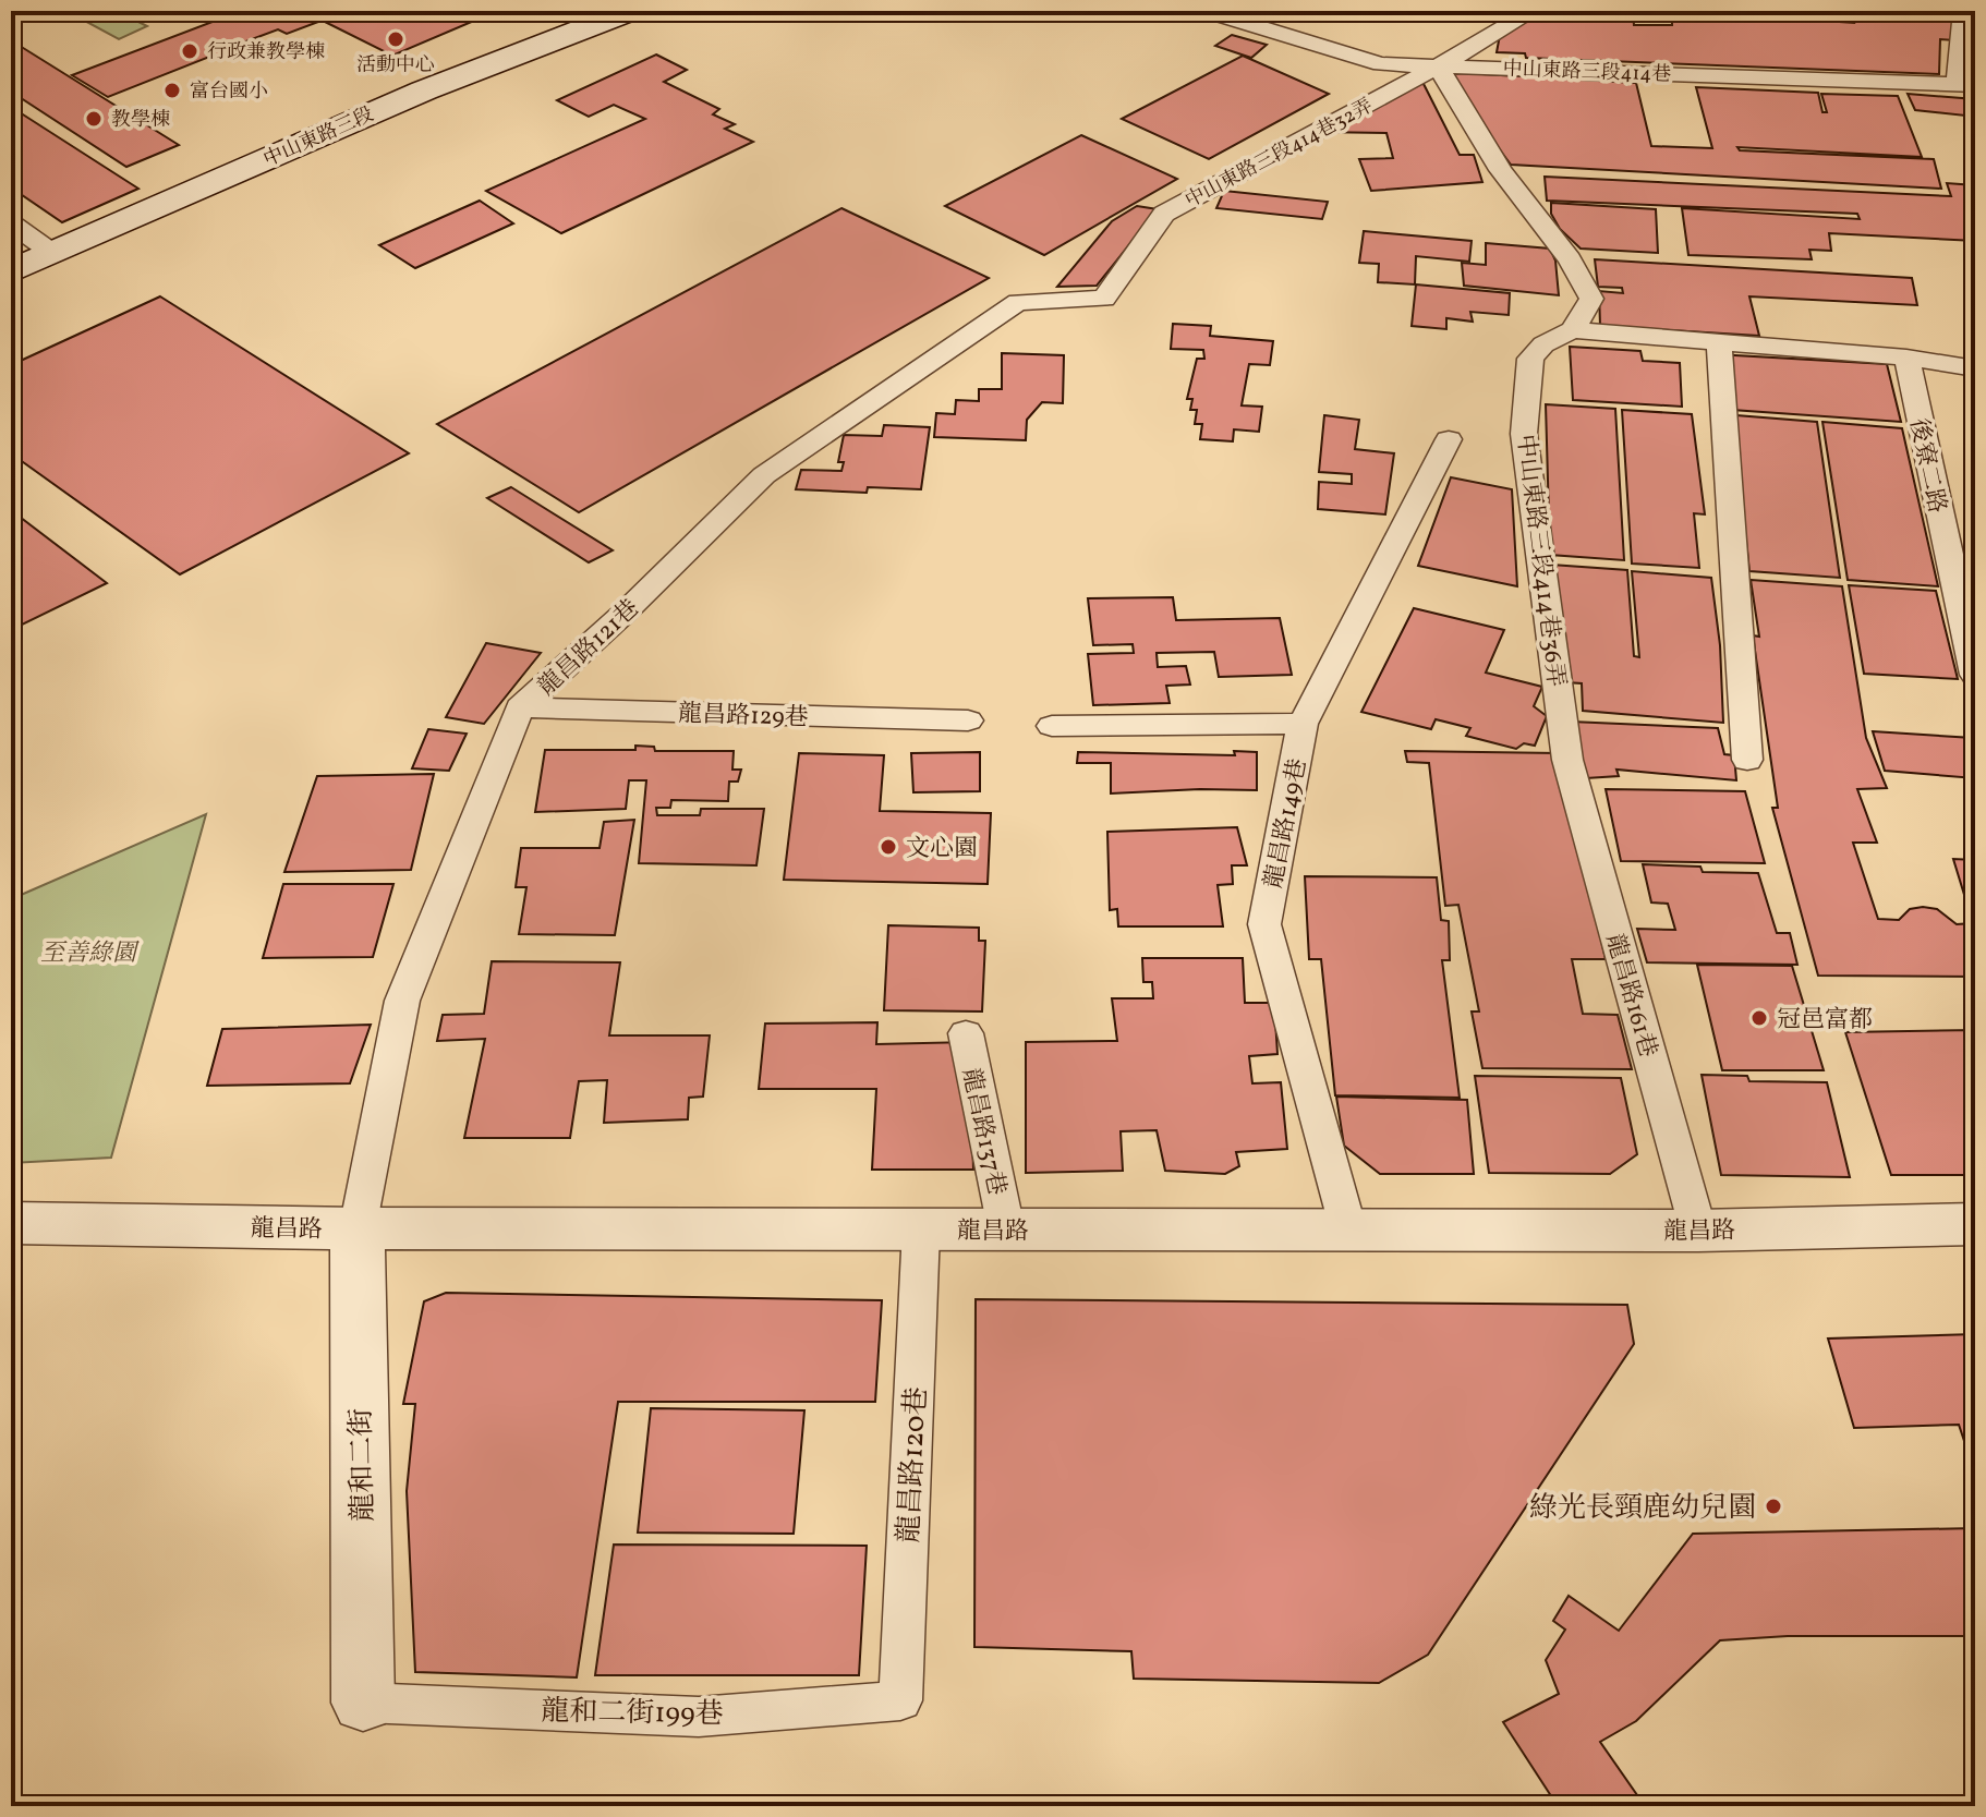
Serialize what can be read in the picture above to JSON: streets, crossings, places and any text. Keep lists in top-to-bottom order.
{
  "streets": {
    "street": ["中山東路三段", "龍昌路", "龍和二街"],
    "lane": [
      "中山東路三段414巷",
      "中山東路三段414巷32弄",
      "後寮二路",
      "中山東路三段414巷36弄",
      "龍昌路121巷",
      "龍昌路129巷",
      "龍昌路149巷",
      "龍昌路161巷",
      "龍昌路137巷",
      "龍昌路120巷",
      "龍和二街199巷"
    ]
  },
  "crossings": [
    ["中山東路三段414巷", "中山東路三段414巷32弄"],
    ["中山東路三段414巷32弄", "龍昌路121巷"],
    ["中山東路三段414巷36弄", "龍昌路161巷"],
    ["龍昌路121巷", "龍昌路129巷"],
    ["龍昌路121巷", "龍昌路"],
    ["龍昌路121巷", "龍和二街"],
    ["龍昌路149巷", "龍昌路"],
    ["龍昌路161巷", "龍昌路"],
    ["龍昌路137巷", "龍昌路"],
    ["龍昌路", "龍和二街"],
    ["龍昌路", "龍昌路120巷"],
    ["龍和二街", "龍和二街199巷"],
    ["龍昌路120巷", "龍和二街199巷"]
  ],
  "parks": ["至善綠園"],
  "places": [
    "活動中心",
    "行政兼教學棟",
    "富台國小",
    "教學棟",
    "文心園",
    "冠邑富都",
    "綠光長頸鹿幼兒園"
  ]
}
